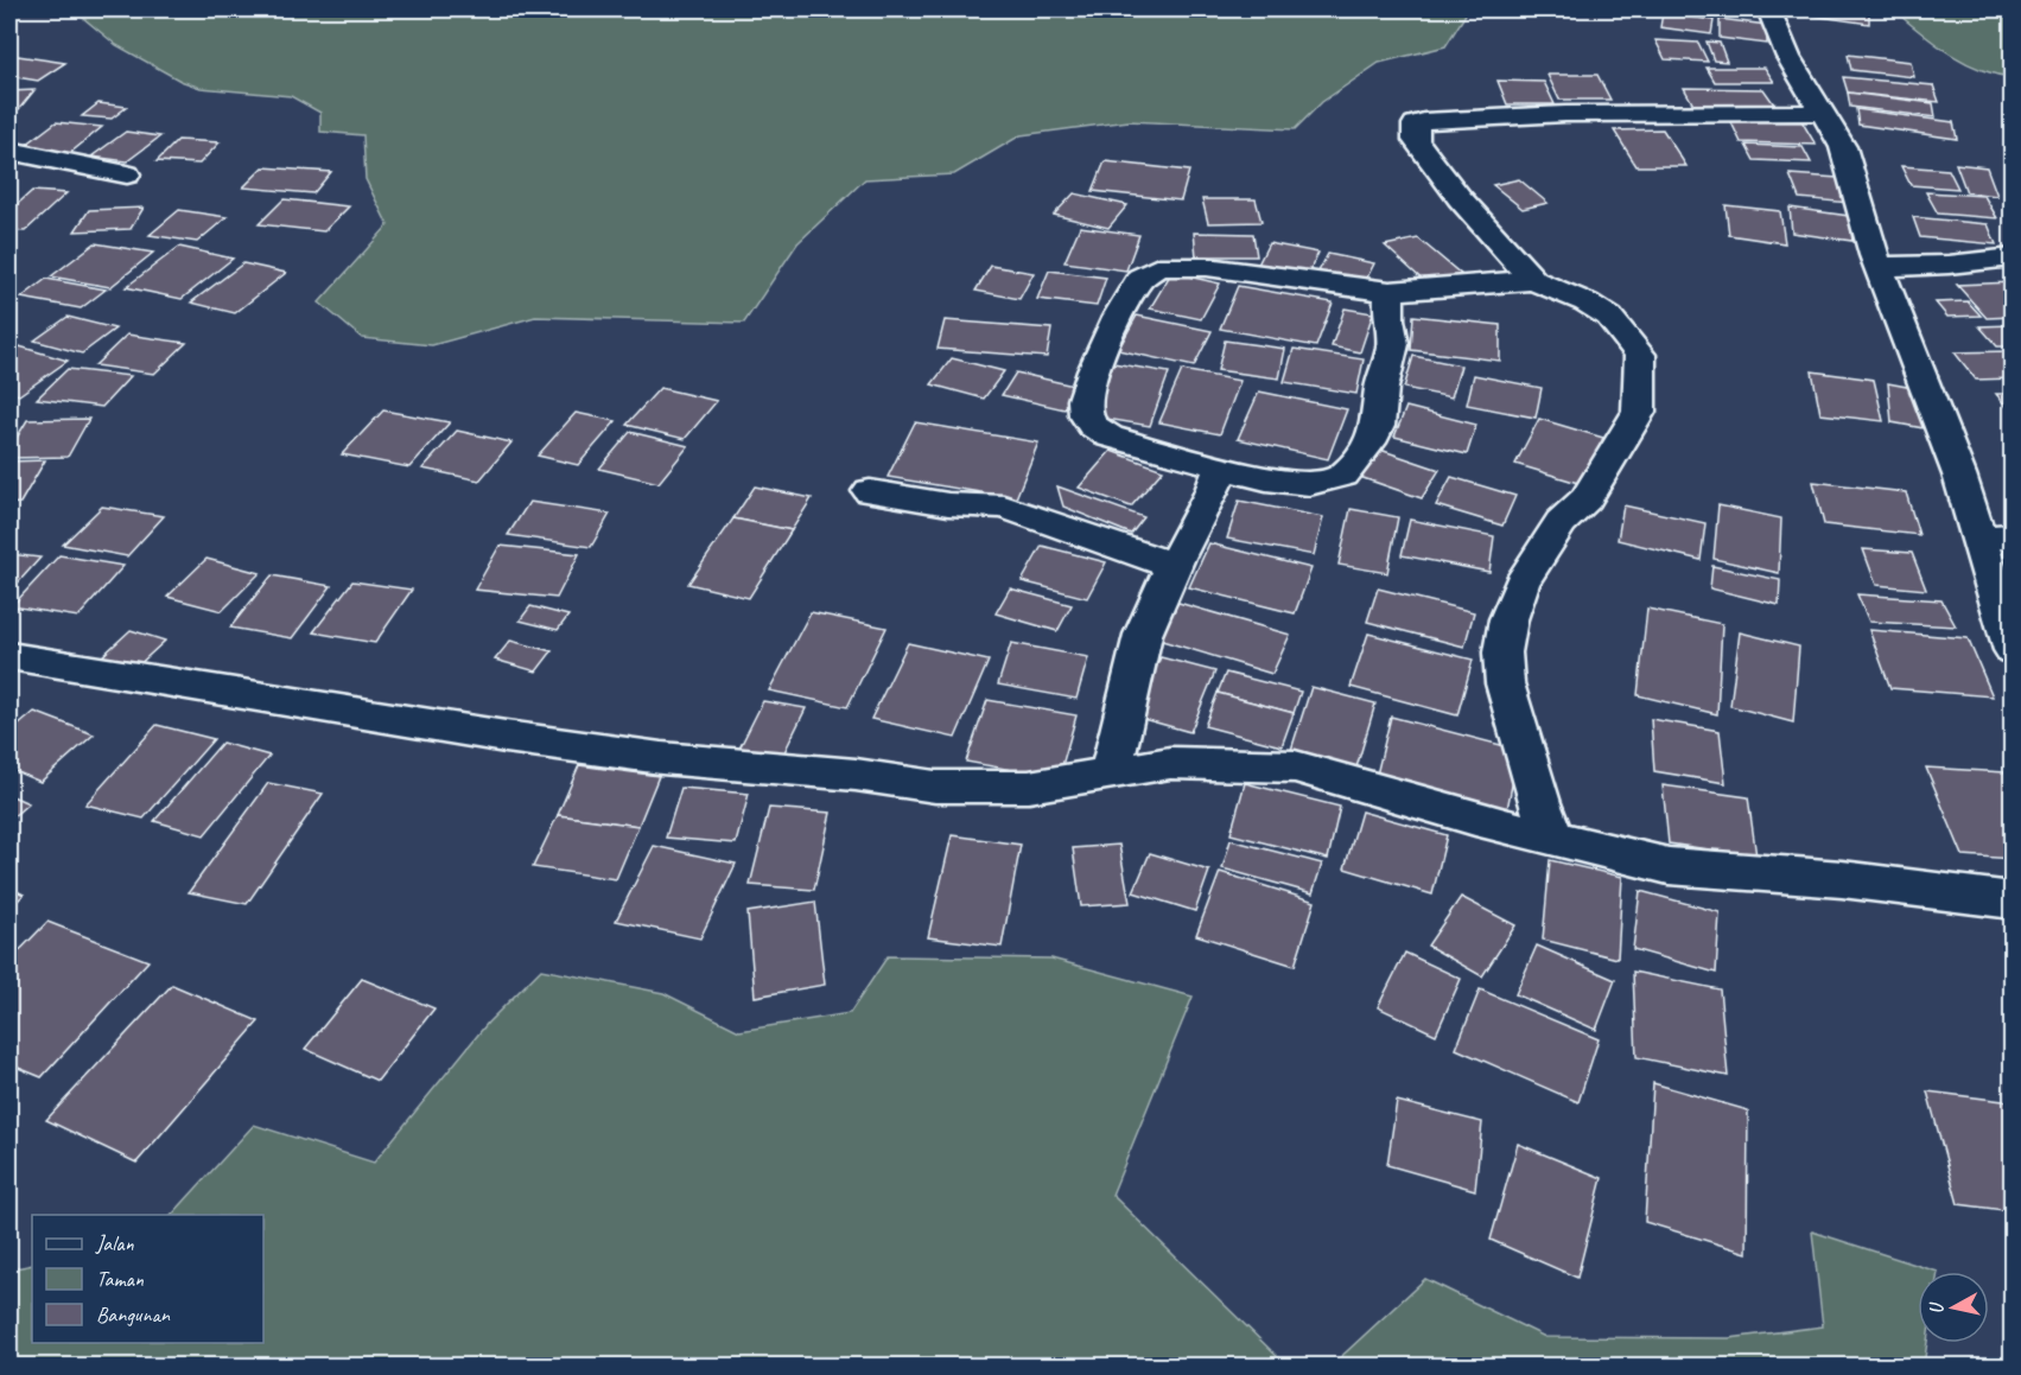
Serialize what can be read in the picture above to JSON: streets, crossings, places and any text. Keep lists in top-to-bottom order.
{
  "legend": ["Jalan", "Taman", "Bangunan"],
  "north": "left"
}
